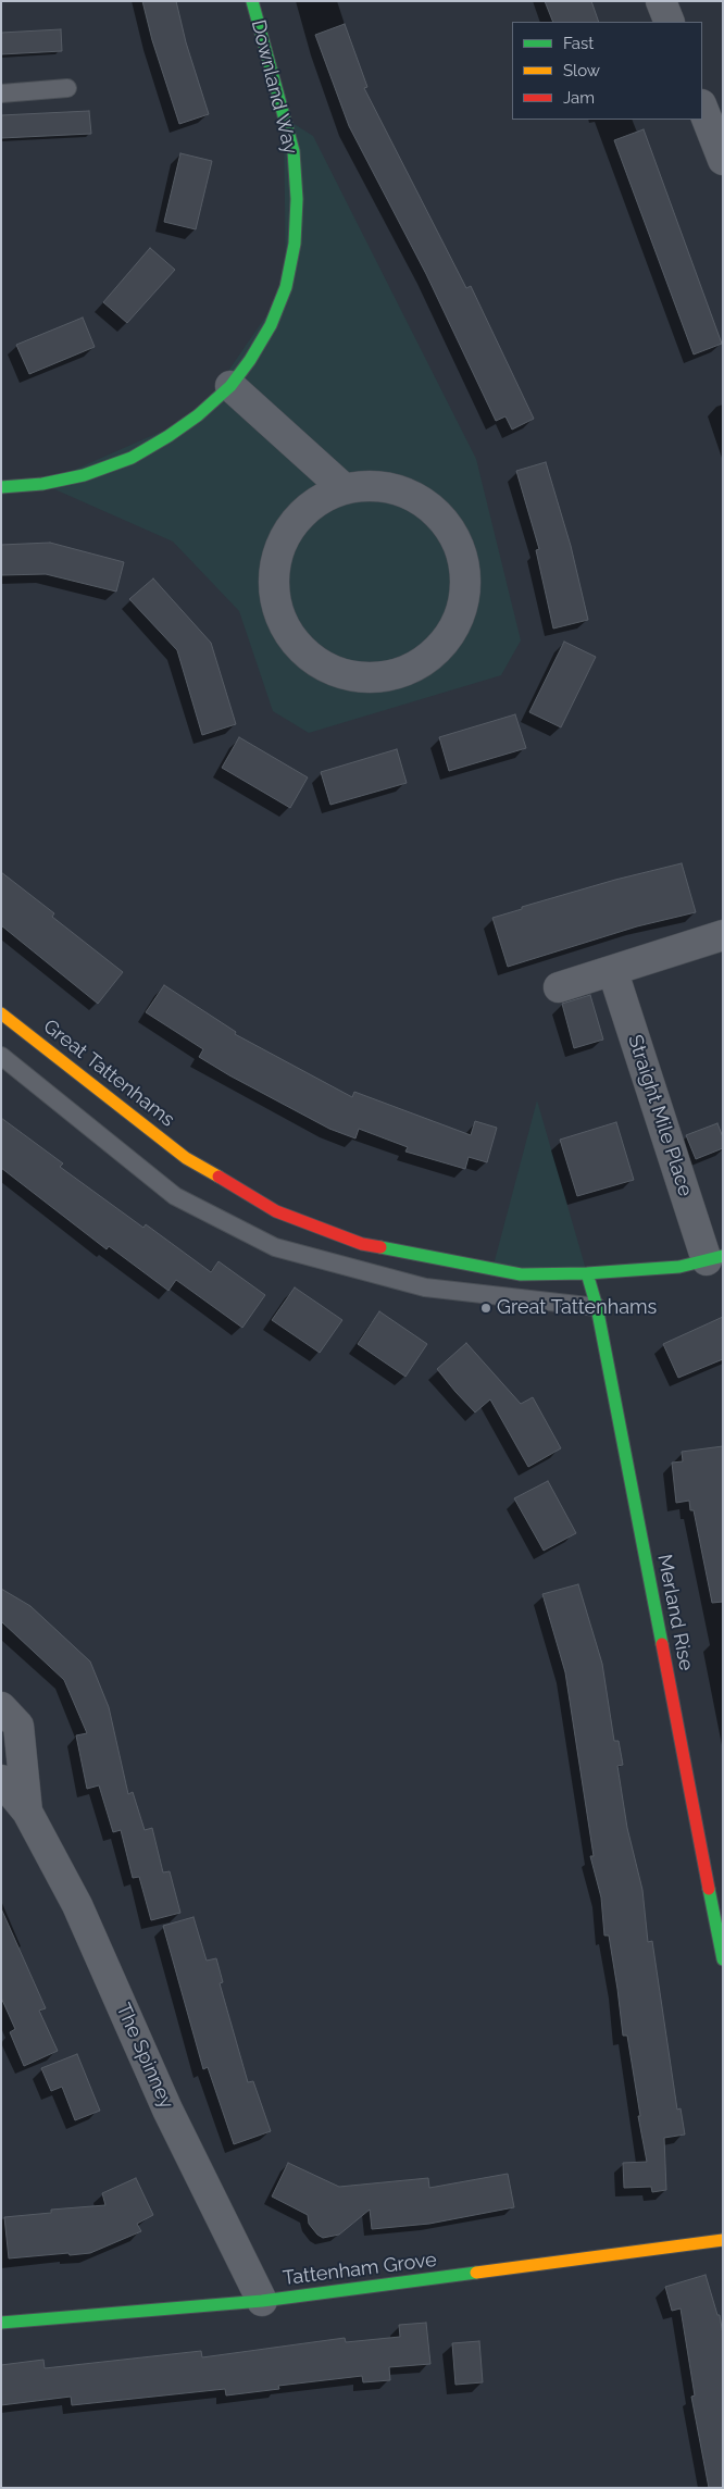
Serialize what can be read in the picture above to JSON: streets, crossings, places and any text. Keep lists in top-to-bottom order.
{
  "streets": {
    "street": [
      "Downland Way",
      "Great Tattenhams",
      "Straight Mile Place",
      "Merland Rise",
      "The Spinney",
      "Tattenham Grove"
    ]
  },
  "crossings": [
    ["Great Tattenhams", "Straight Mile Place"],
    ["Great Tattenhams", "Merland Rise"],
    ["The Spinney", "Tattenham Grove"]
  ],
  "places": ["Great Tattenhams"],
  "legend": ["Fast", "Slow", "Jam"]
}
